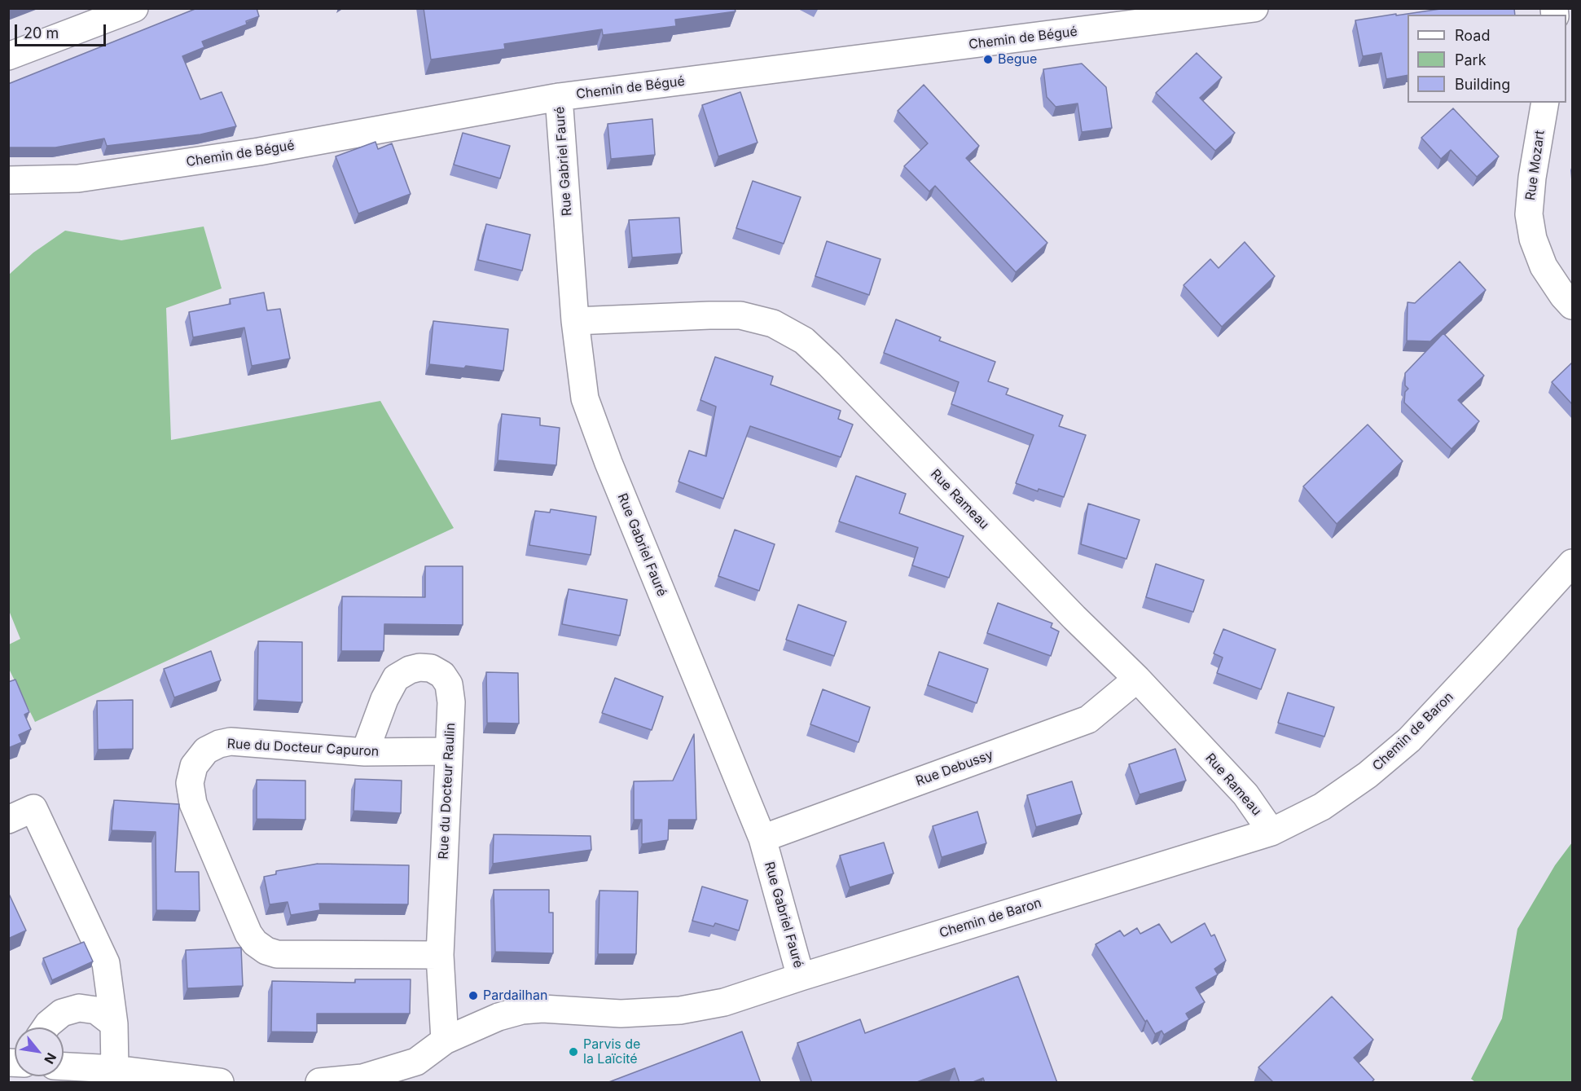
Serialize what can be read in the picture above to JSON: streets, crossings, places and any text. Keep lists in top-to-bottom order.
{
  "streets": {
    "street": [
      "Chemin de Bégué",
      "Rue Gabriel Fauré",
      "Rue Mozart",
      "Rue Rameau",
      "Chemin de Baron",
      "Rue du Docteur Capuron",
      "Rue Debussy",
      "Rue du Docteur Raulin"
    ]
  },
  "crossings": [
    ["Chemin de Bégué", "Rue Gabriel Fauré"],
    ["Rue Gabriel Fauré", "Rue Rameau"],
    ["Rue Gabriel Fauré", "Chemin de Baron"],
    ["Rue Gabriel Fauré", "Rue Debussy"],
    ["Rue Rameau", "Chemin de Baron"],
    ["Rue Rameau", "Rue Debussy"],
    ["Chemin de Baron", "Rue du Docteur Raulin"],
    ["Rue du Docteur Capuron", "Rue du Docteur Raulin"]
  ],
  "places": ["Begue", "Pardailhan", "Parvis de la Laïcité"],
  "legend": ["Road", "Park", "Building"],
  "scale_bar": "20 m",
  "north": "bottom right"
}
